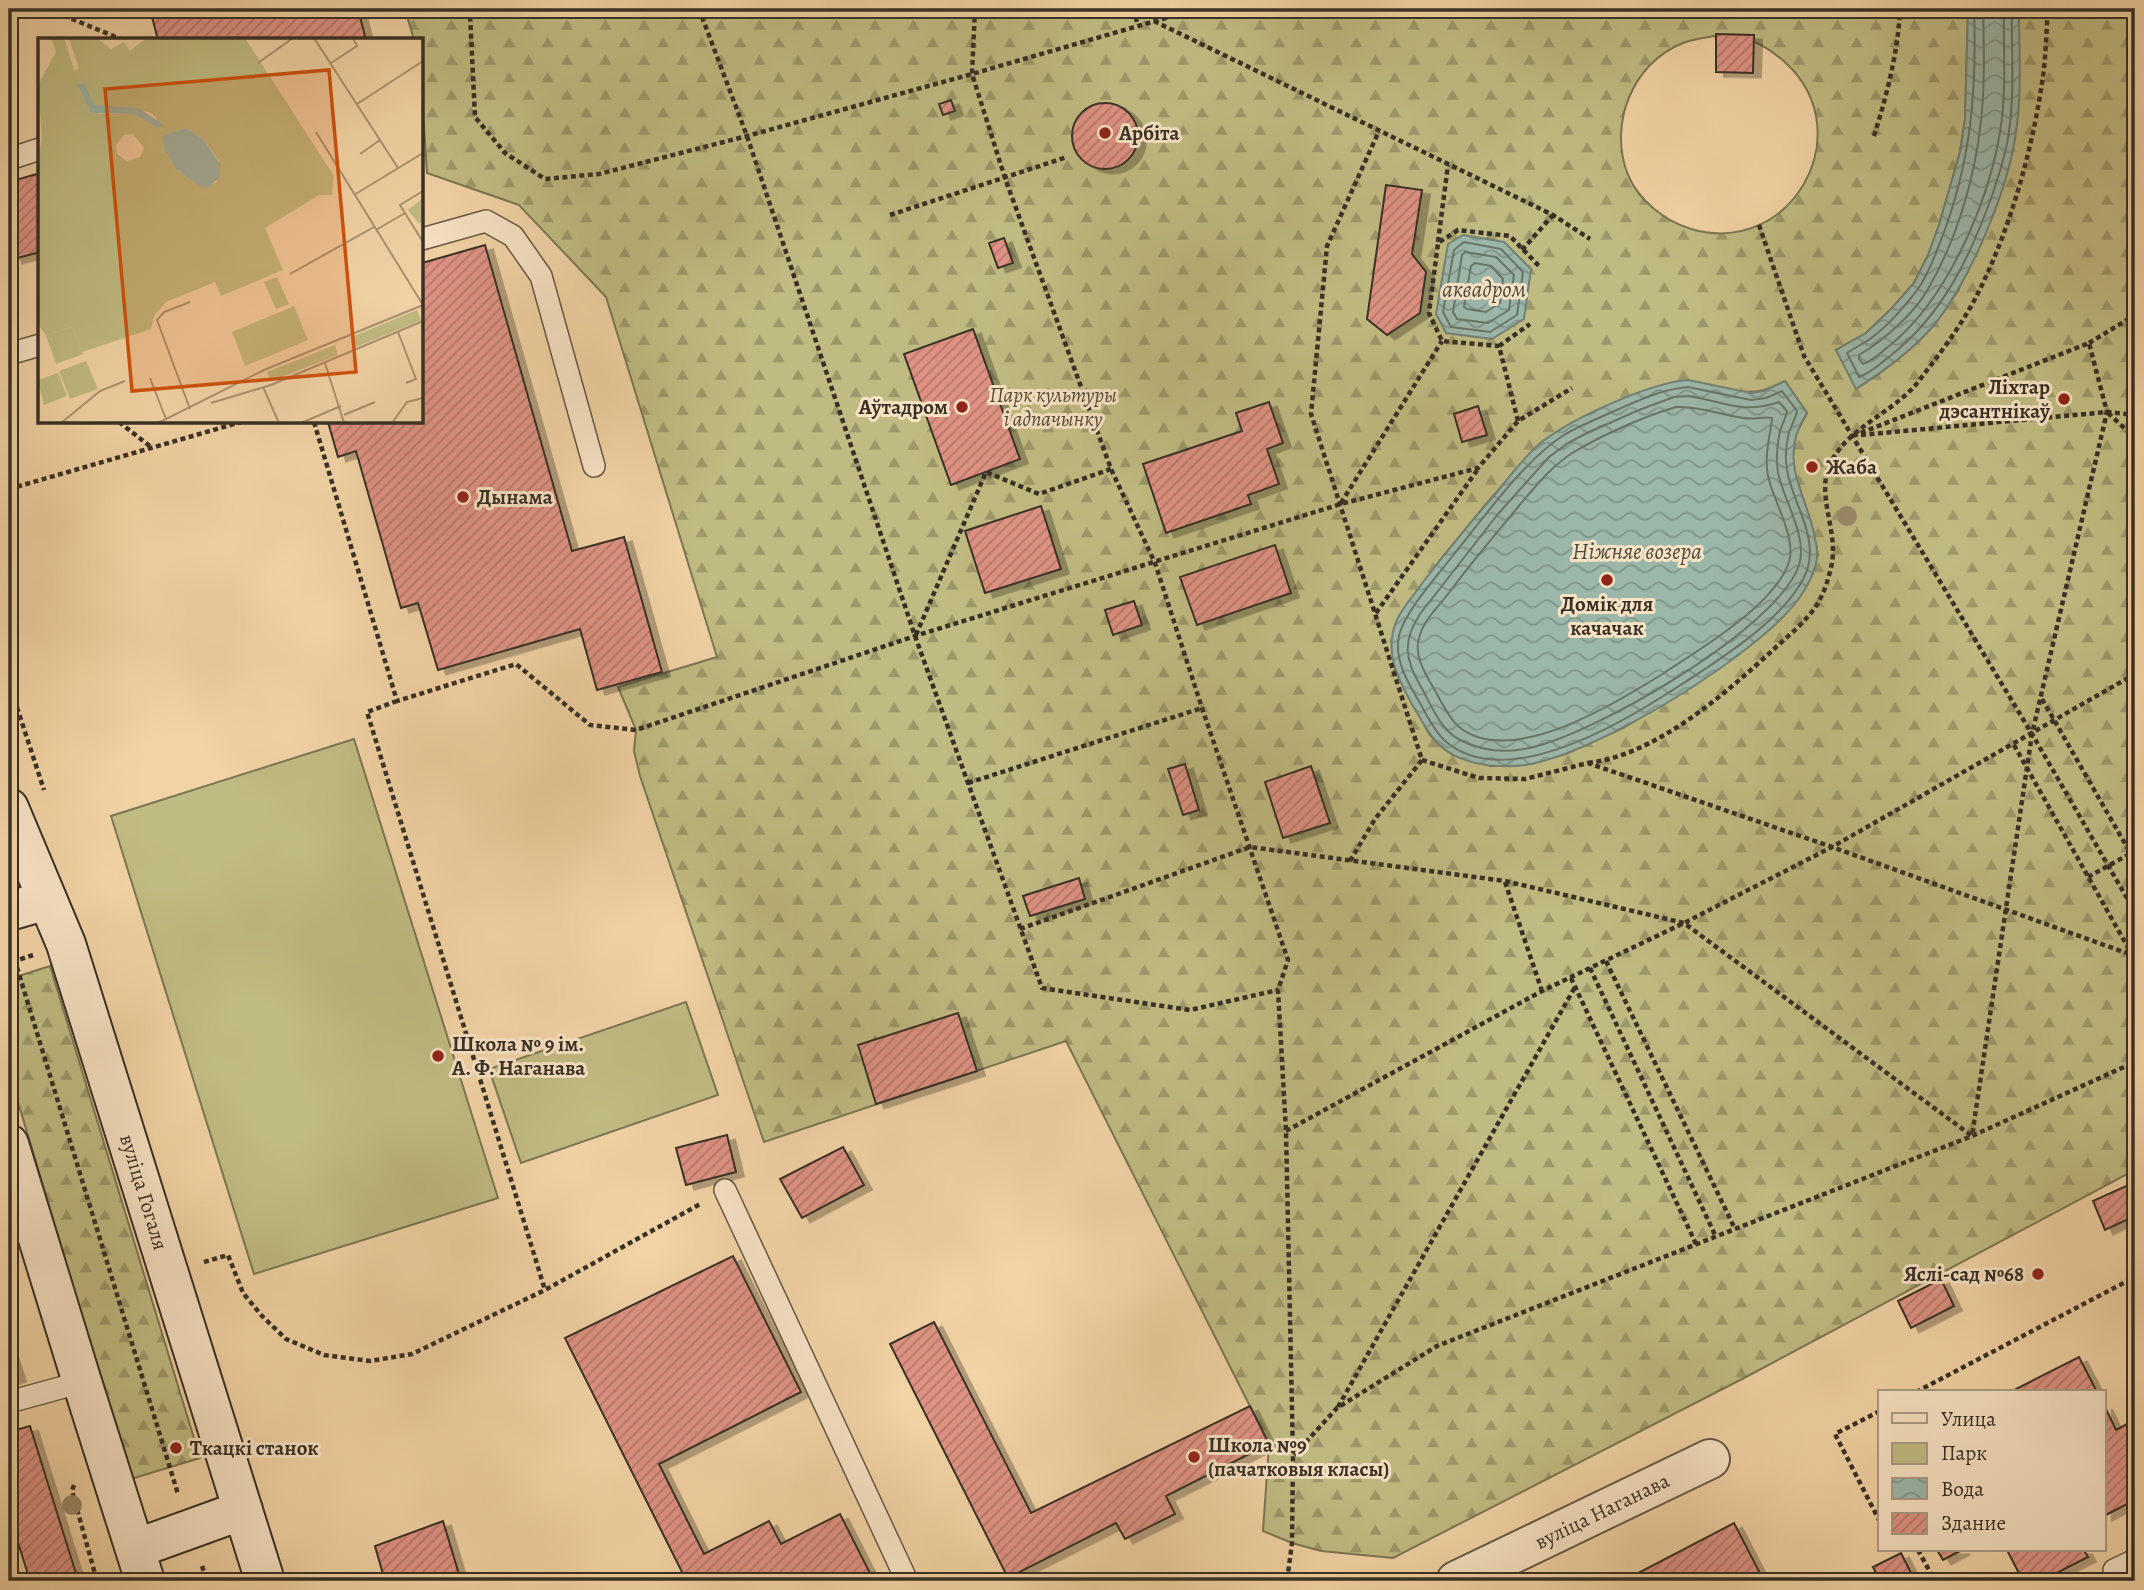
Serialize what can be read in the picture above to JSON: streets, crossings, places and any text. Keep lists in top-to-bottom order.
{
  "streets": {
    "main road": ["вуліца Гогаля", "вуліца Наганава"]
  },
  "water": ["аквадром", "Ніжняе возера"],
  "parks": ["Парк культуры і адпачынку"],
  "places": [
    "Арбіта",
    "Ліхтар дэсантнікаў",
    "Аўтадром",
    "Жаба",
    "Дынама",
    "Домік для качачак",
    "Школа № 9 ім. А. Ф. Наганава",
    "Яслі-сад №68",
    "Ткацкі станок",
    "Школа №9 (пачатковыя класы)"
  ],
  "legend": [
    "Улица",
    "Парк",
    "Вода",
    "Здание"
  ]
}
